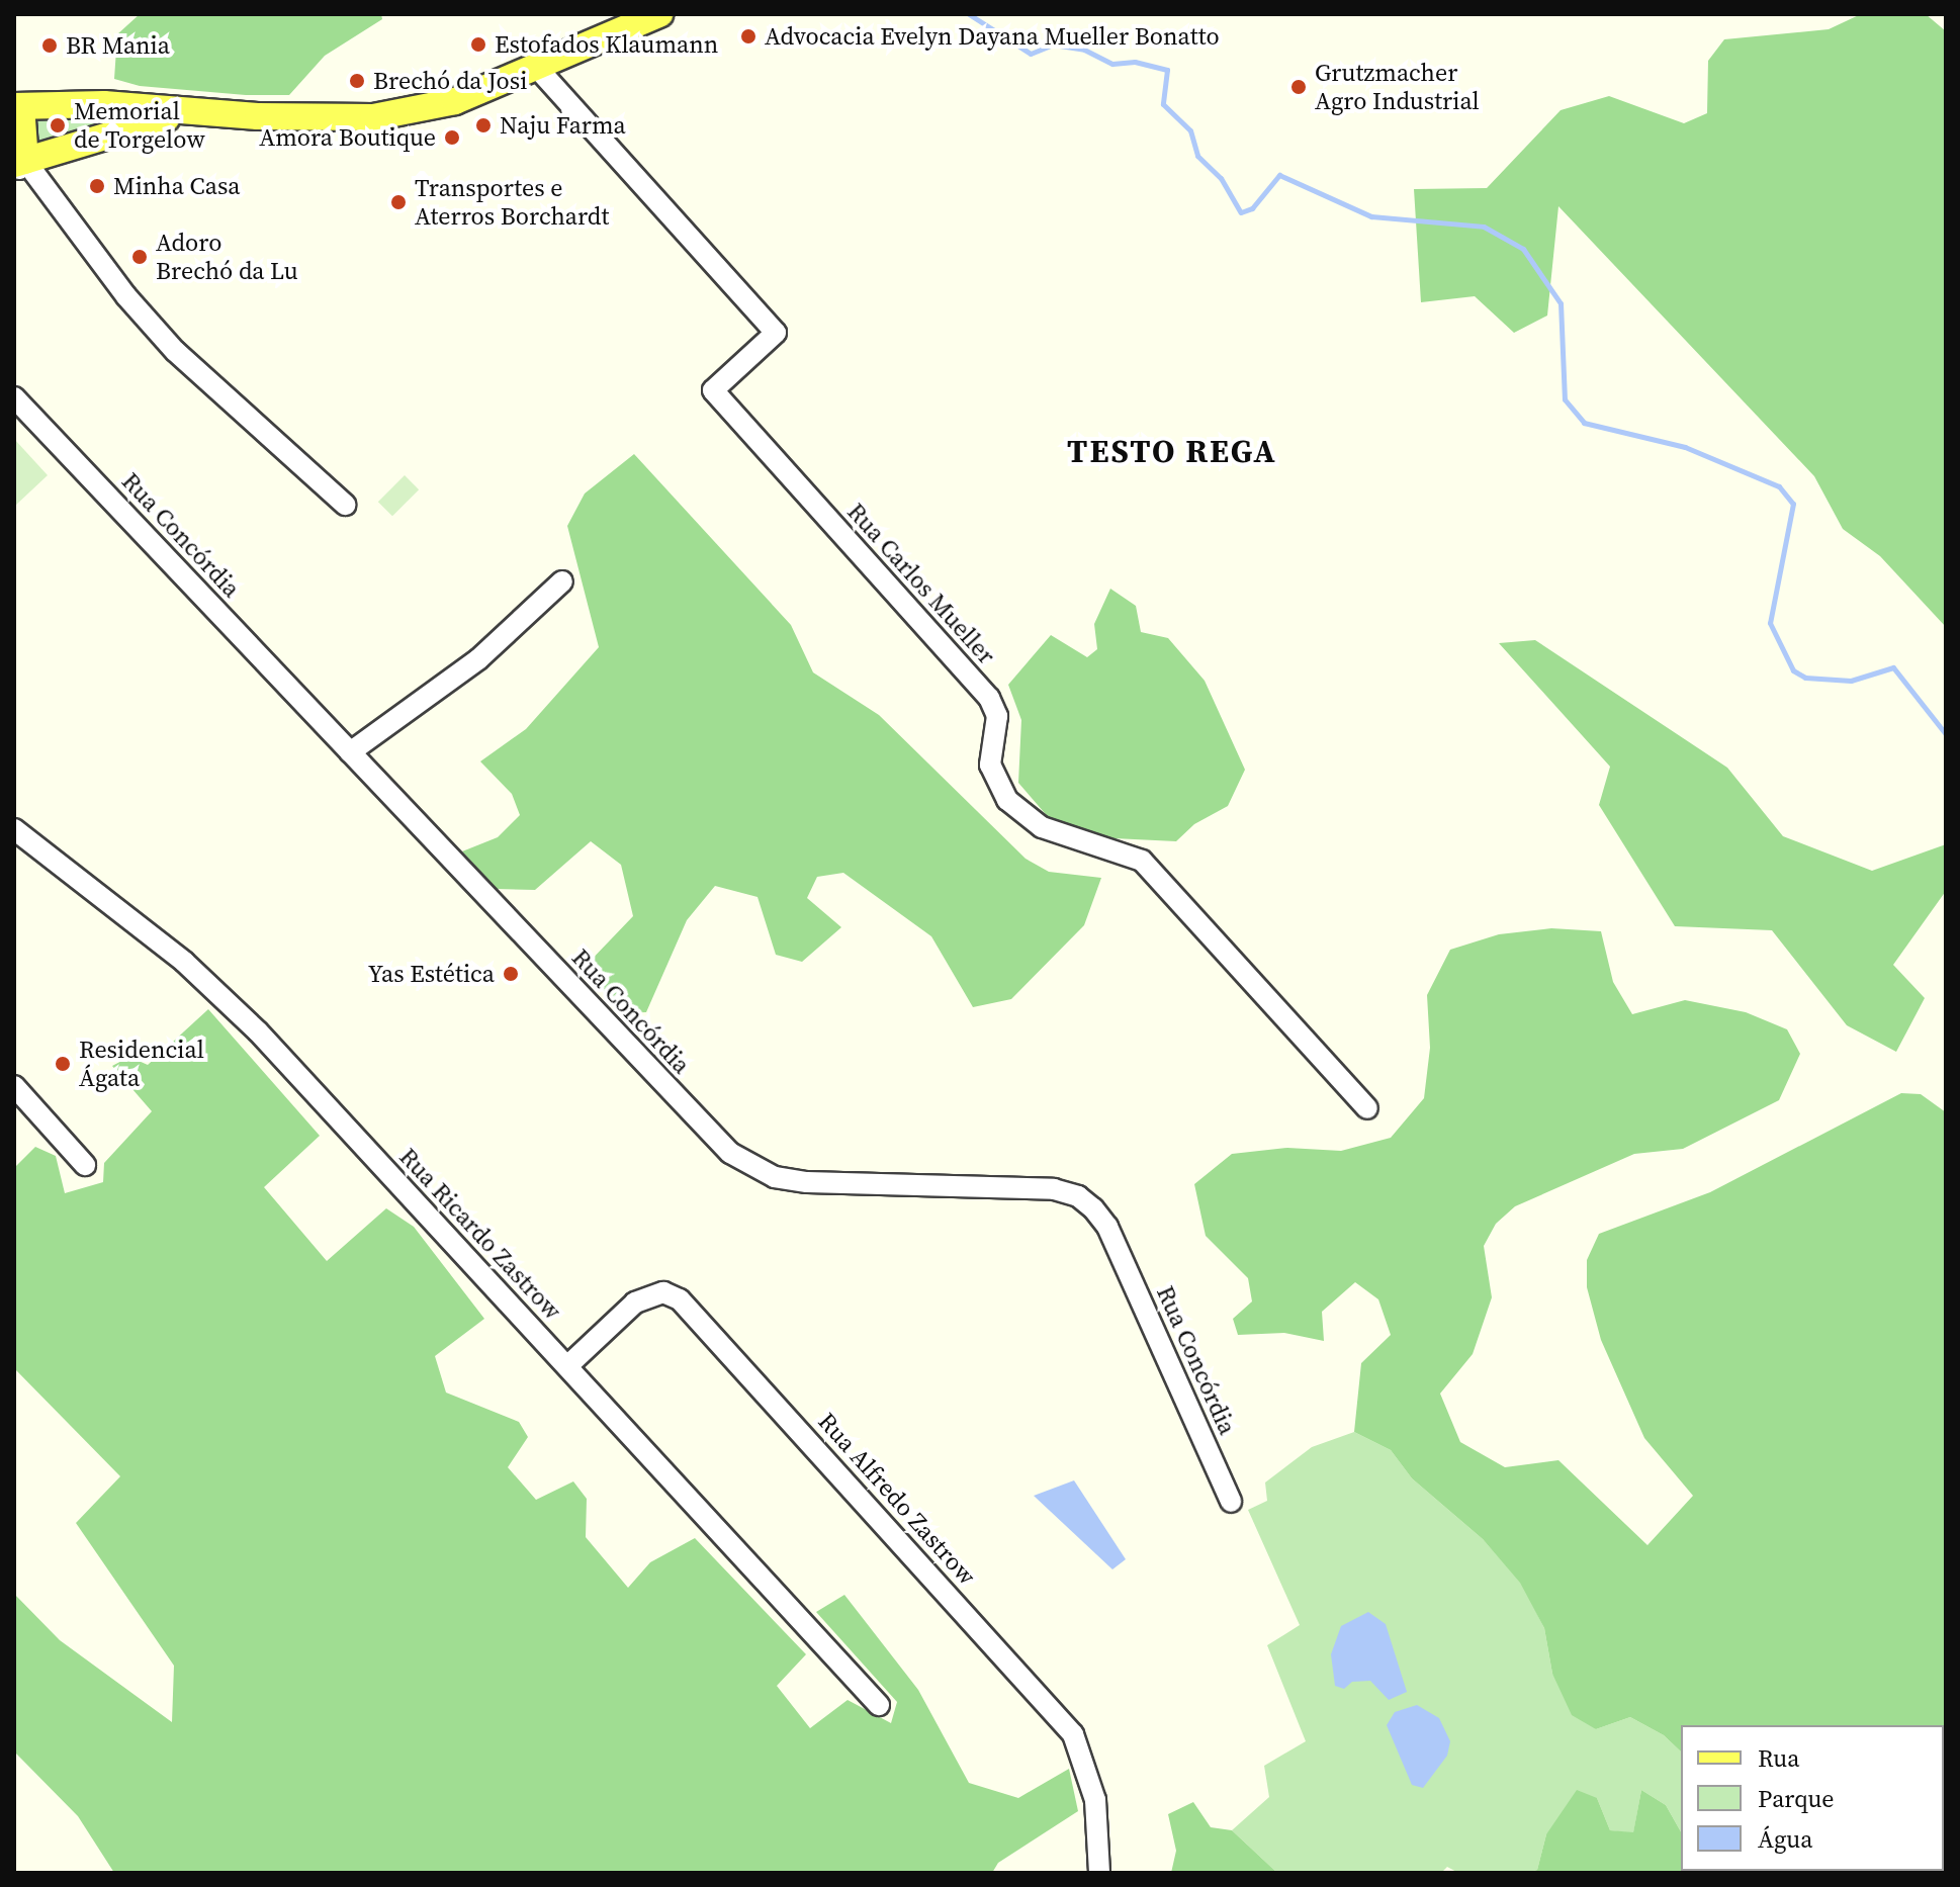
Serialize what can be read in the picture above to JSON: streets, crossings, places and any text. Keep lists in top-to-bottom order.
{
  "streets": {
    "street": [
      "Rua Concórdia",
      "Rua Carlos Mueller",
      "Rua Ricardo Zastrow",
      "Rua Alfredo Zastrow"
    ]
  },
  "crossings": [
    ["Rua Ricardo Zastrow", "Rua Alfredo Zastrow"]
  ],
  "districts": ["TESTO REGA"],
  "places": [
    "Advocacia Evelyn Dayana Mueller Bonatto",
    "Estofados Klaumann",
    "BR Mania",
    "Brechó da Josi",
    "Grutzmacher Agro Industrial",
    "Memorial de Torgelow",
    "Naju Farma",
    "Amora Boutique",
    "Minha Casa",
    "Transportes e Aterros Borchardt",
    "Adoro Brechó da Lu",
    "Yas Estética",
    "Residencial Ágata"
  ],
  "legend": ["Rua", "Parque", "Água"]
}
